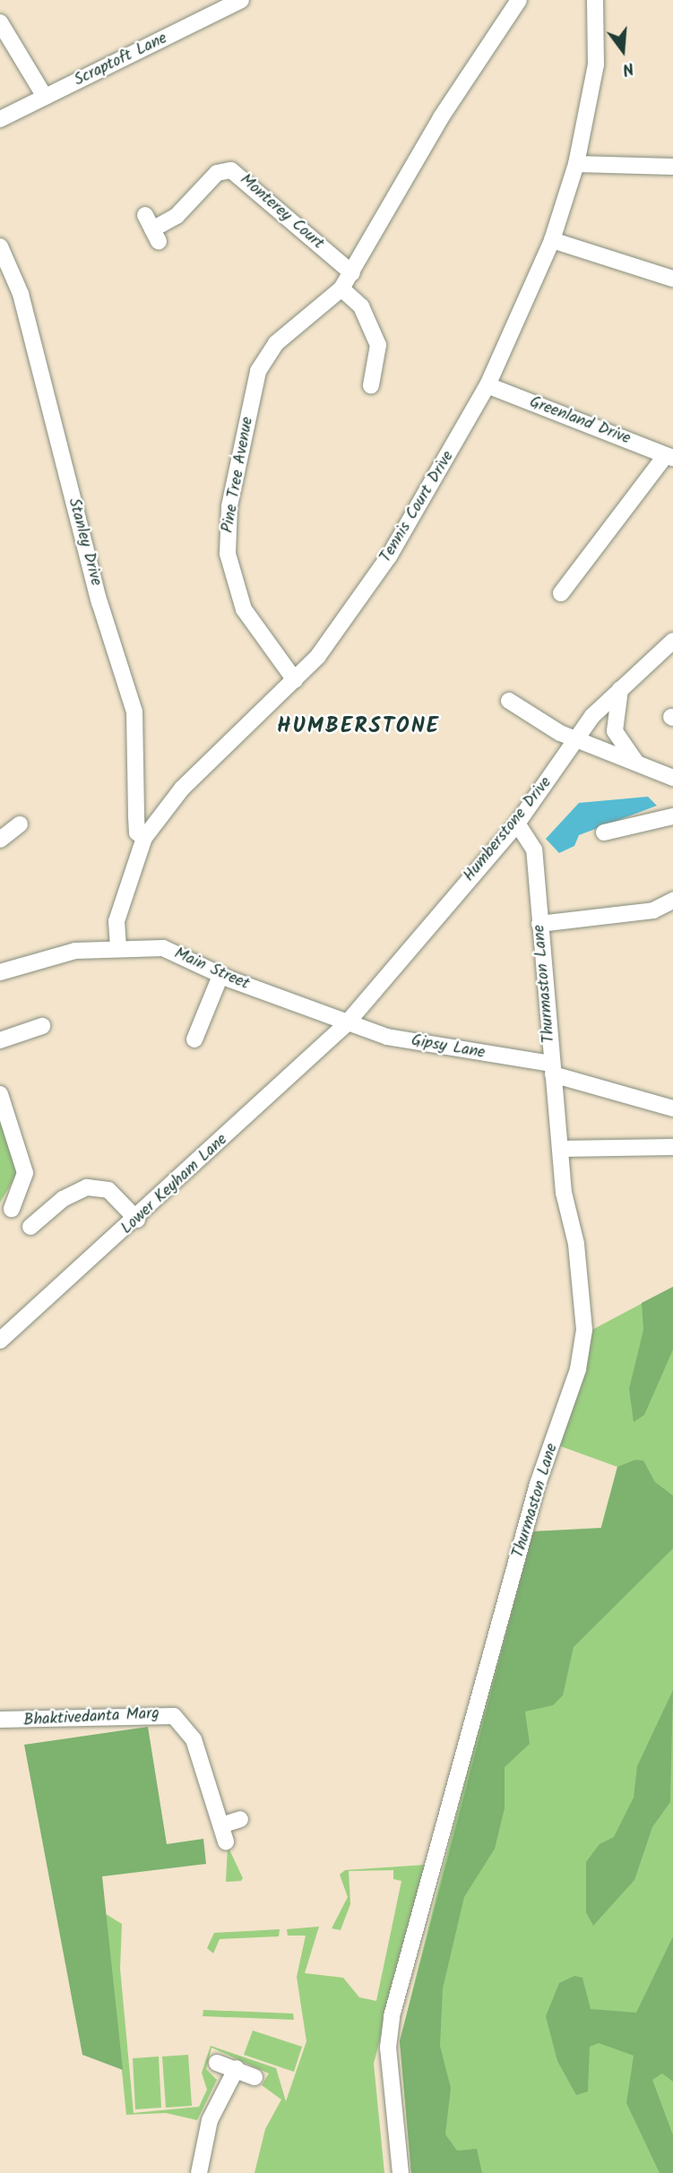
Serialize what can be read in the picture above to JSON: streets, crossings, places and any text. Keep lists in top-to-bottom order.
{
  "streets": {
    "street": [
      "Scraptoft Lane",
      "Monterey Court",
      "Greenland Drive",
      "Pine Tree Avenue",
      "Tennis Court Drive",
      "Stanley Drive",
      "Humberstone Drive",
      "Main Street",
      "Thurmaston Lane",
      "Gipsy Lane",
      "Lower Keyham Lane",
      "Bhaktivedanta Marg"
    ]
  },
  "crossings": [
    ["Monterey Court", "Pine Tree Avenue"],
    ["Greenland Drive", "Tennis Court Drive"],
    ["Pine Tree Avenue", "Tennis Court Drive"],
    ["Tennis Court Drive", "Stanley Drive"],
    ["Tennis Court Drive", "Main Street"],
    ["Humberstone Drive", "Main Street"],
    ["Humberstone Drive", "Thurmaston Lane"],
    ["Humberstone Drive", "Gipsy Lane"],
    ["Humberstone Drive", "Lower Keyham Lane"],
    ["Main Street", "Gipsy Lane"],
    ["Main Street", "Lower Keyham Lane"],
    ["Thurmaston Lane", "Gipsy Lane"],
    ["Gipsy Lane", "Lower Keyham Lane"]
  ],
  "districts": ["HUMBERSTONE"],
  "north": "bottom"
}
